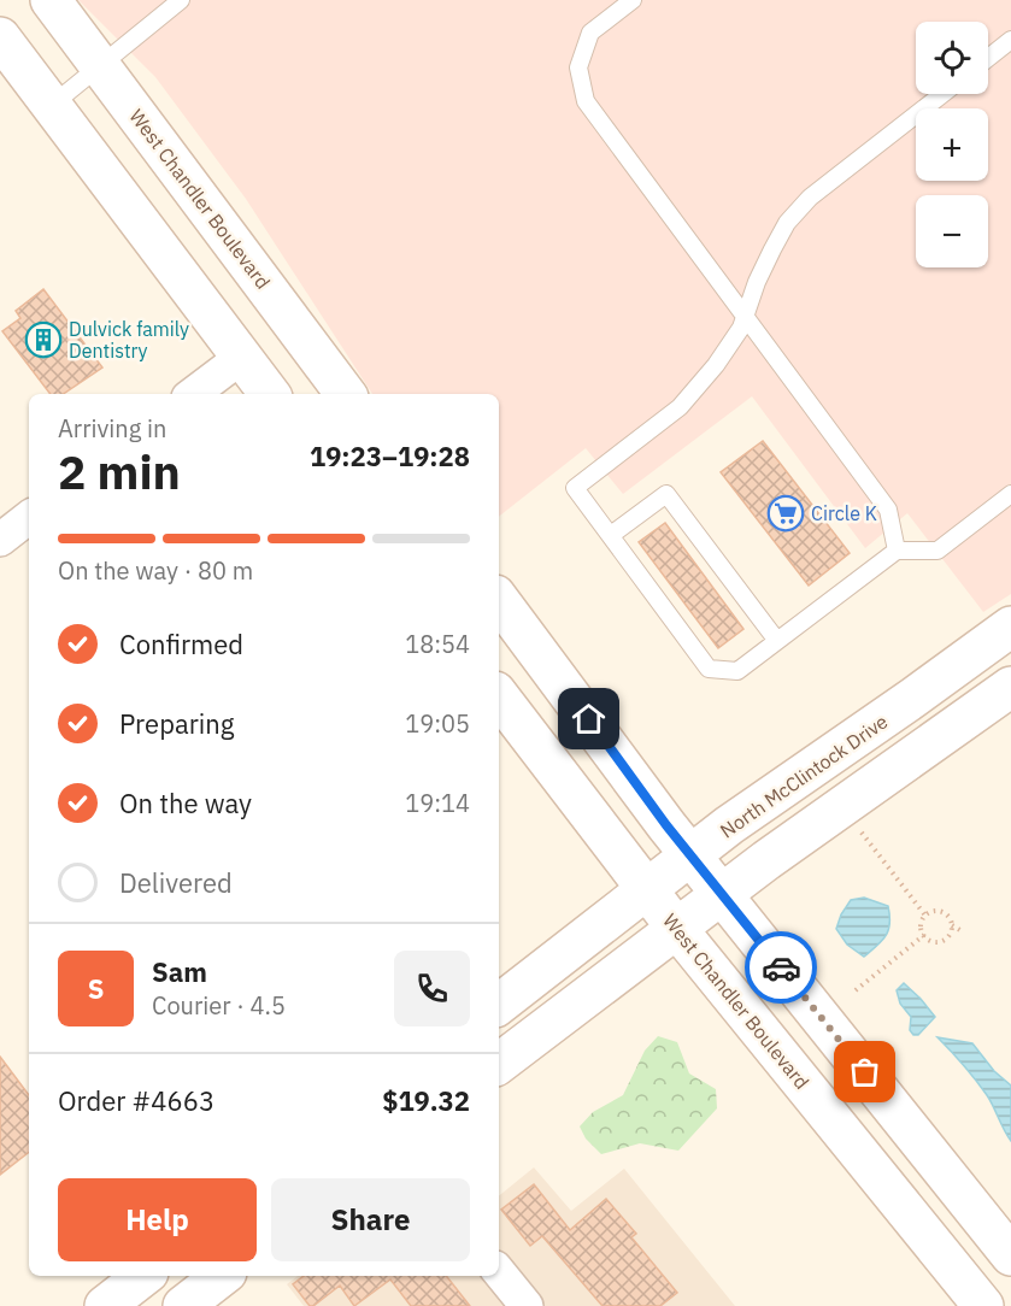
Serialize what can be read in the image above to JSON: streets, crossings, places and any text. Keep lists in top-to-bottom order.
{
  "streets": {
    "main road": ["West Chandler Boulevard", "North McClintock Drive"]
  },
  "crossings": [
    ["West Chandler Boulevard", "North McClintock Drive"]
  ],
  "places": {
    "building": ["Dulvick family Dentistry"],
    "supermarket": ["Circle K"]
  },
  "page": {
    "map_buttons": ["+", "−"],
    "heading": ["2 min", "Arriving in", "19:23–19:28"],
    "panel": [
      "Sam",
      "Courier · 4.5",
      "Order #4663",
      "$19.32"
    ],
    "bar": "On the way · 80 m",
    "list": [
      ["Confirmed", "18:54"],
      ["Preparing", "19:05"],
      ["On the way", "19:14"],
      "Delivered"
    ],
    "round": "S",
    "buttons": ["Help", "Share"]
  }
}
